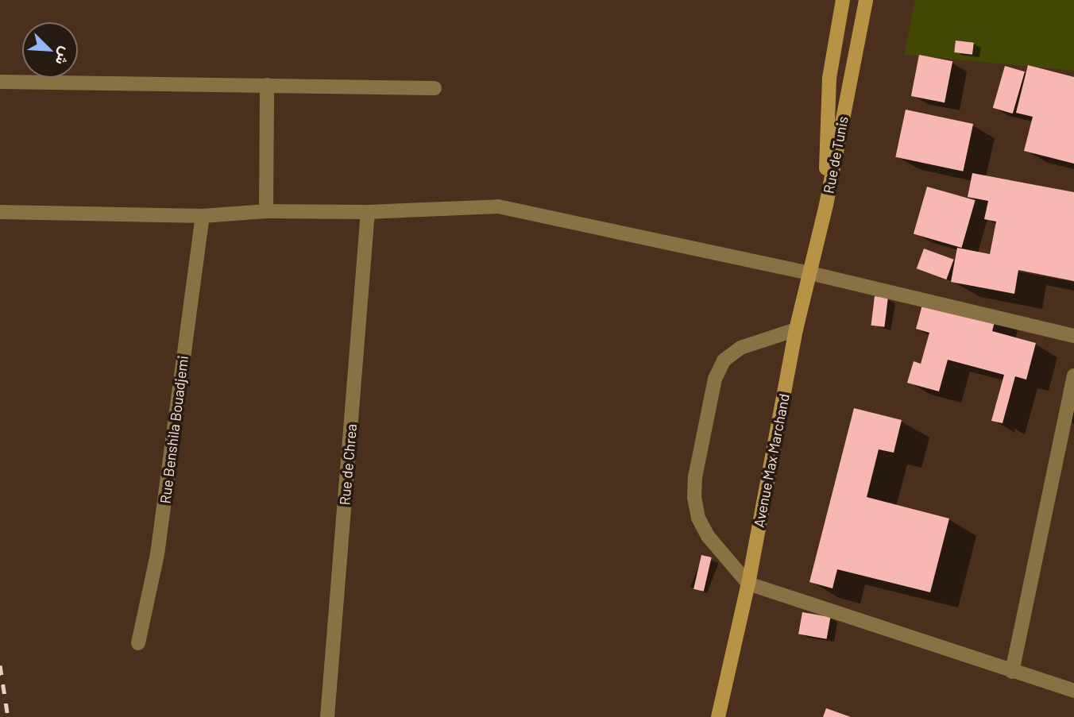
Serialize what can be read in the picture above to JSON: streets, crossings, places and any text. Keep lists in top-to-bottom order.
{
  "streets": {
    "main road": ["Rue de Tunis", "Avenue Max Marchand"],
    "street": ["Rue Benshila Bouadjemi", "Rue de Chrea"]
  },
  "crossings": [
    ["Rue de Tunis", "Avenue Max Marchand"]
  ],
  "north": "bottom right"
}
